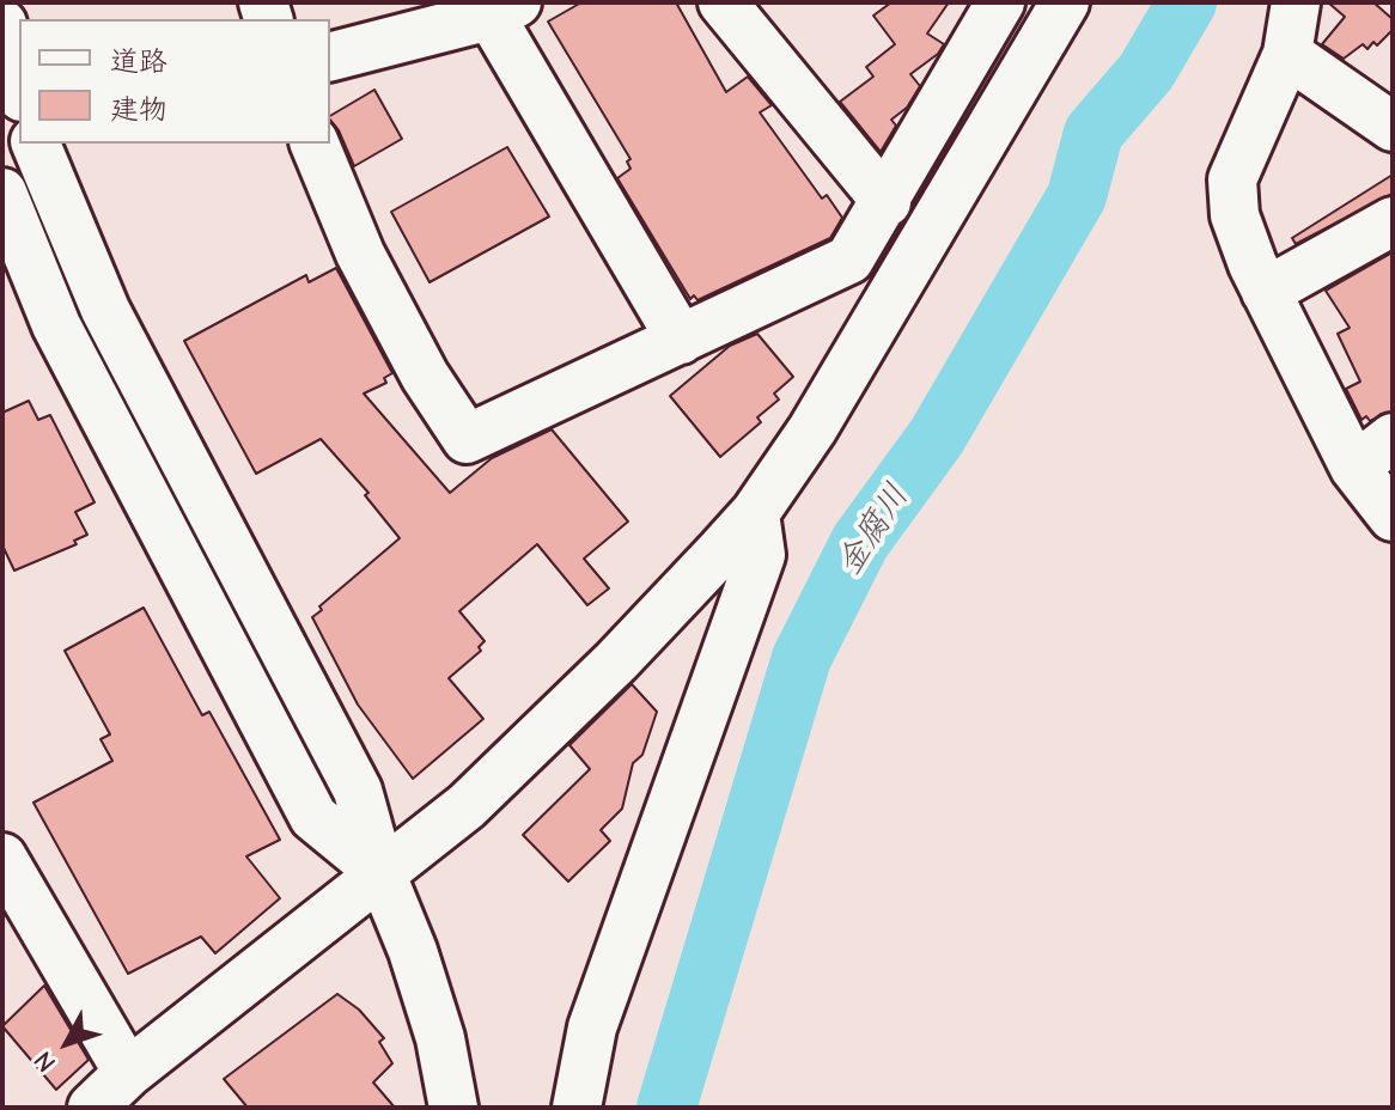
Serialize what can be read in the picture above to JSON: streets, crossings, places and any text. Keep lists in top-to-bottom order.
{
  "water": ["金腐川"],
  "legend": ["道路", "建物"],
  "north": "bottom left"
}
